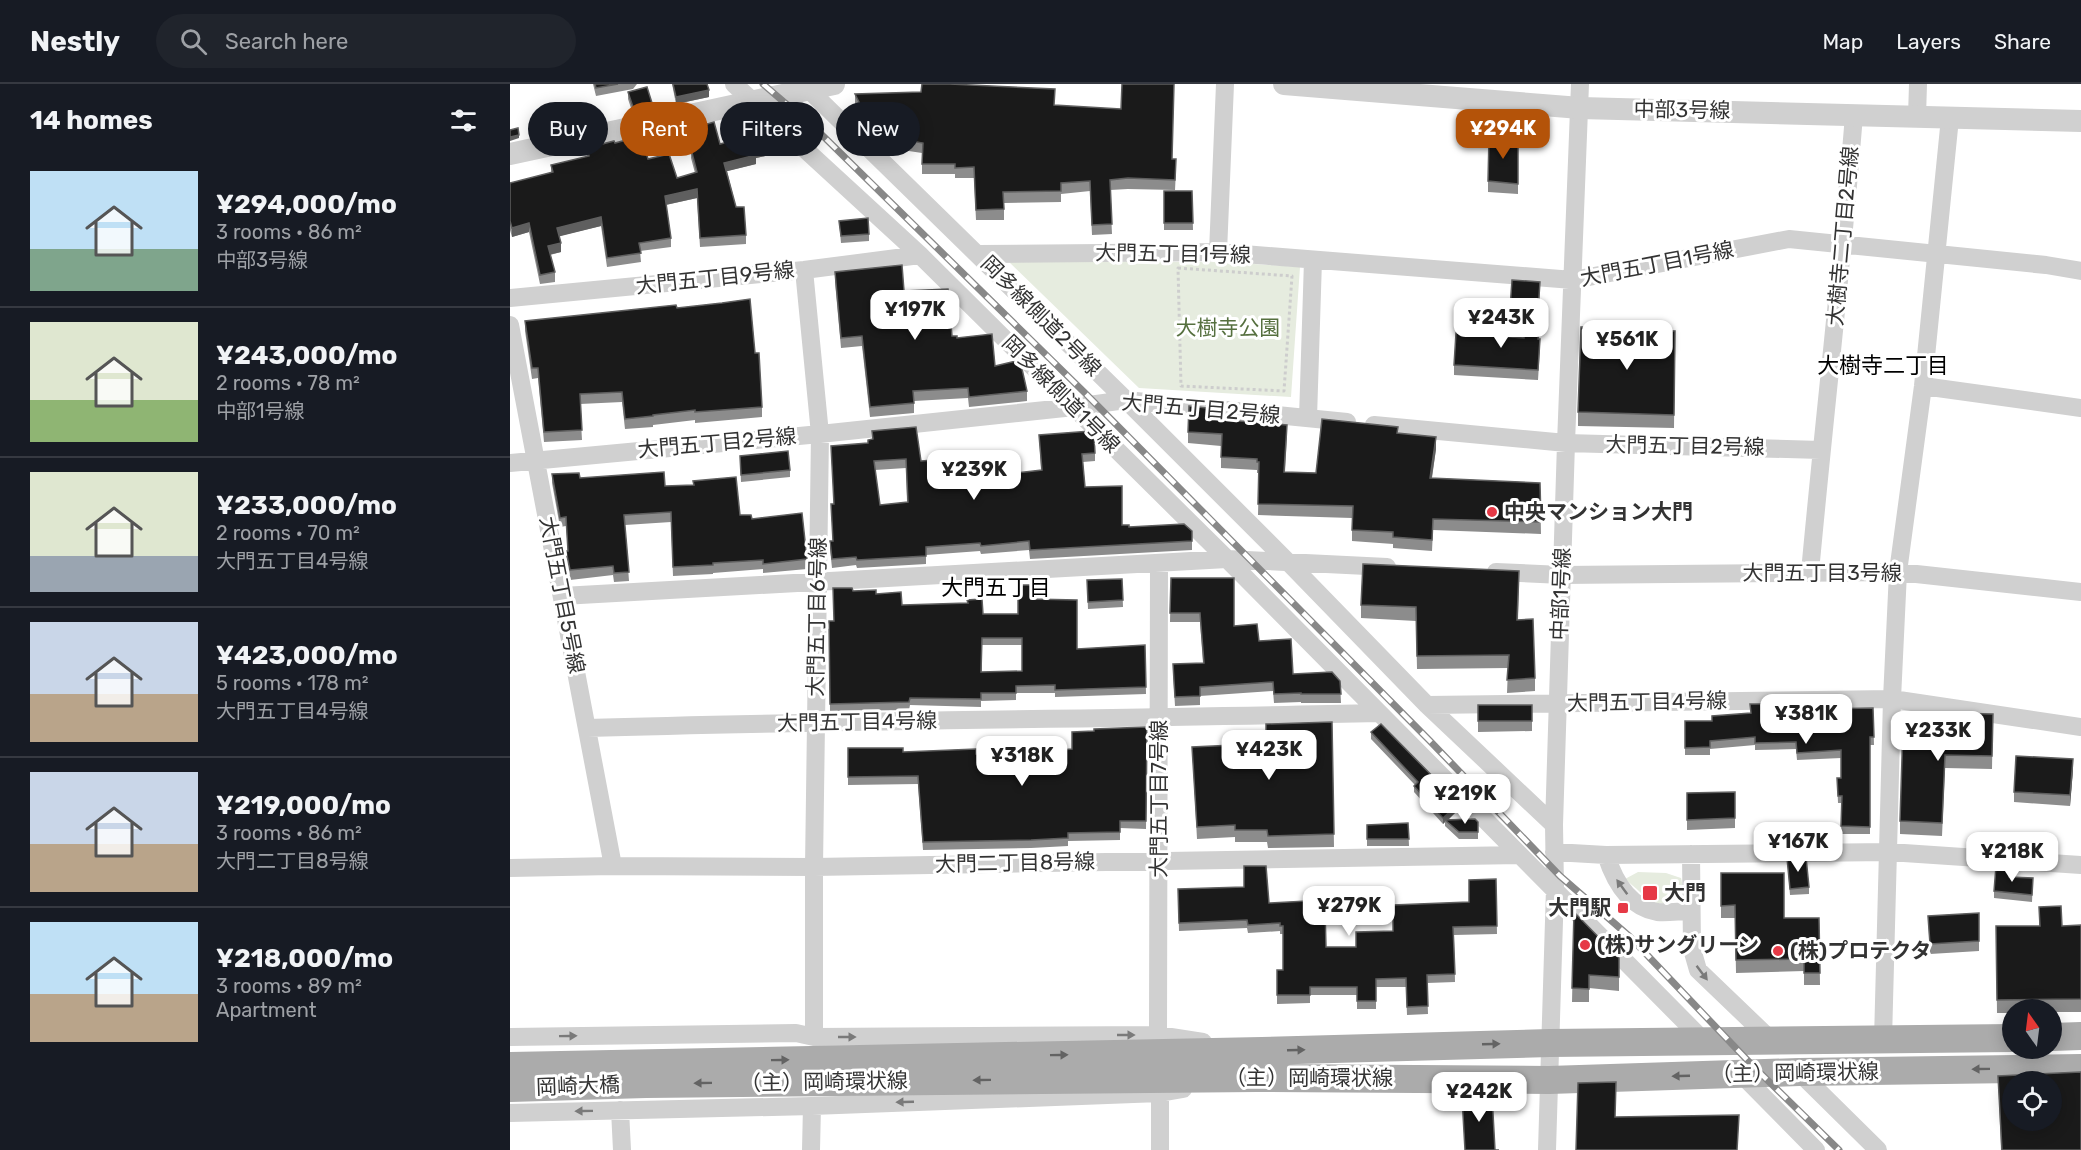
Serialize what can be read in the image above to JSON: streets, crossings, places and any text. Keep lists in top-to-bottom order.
{
  "streets": {
    "main road": ["（主）岡崎環状線", "岡崎大橋"],
    "street": [
      "中部3号線",
      "大樹寺二丁目2号線",
      "大門五丁目1号線",
      "大門五丁目9号線",
      "岡多線側道2号線",
      "岡多線側道1号線",
      "大門五丁目2号線",
      "大門五丁目3号線",
      "中部1号線",
      "大門五丁目5号線",
      "大門五丁目6号線",
      "大門五丁目4号線",
      "大門五丁目7号線",
      "大門二丁目8号線"
    ]
  },
  "crossings": [
    ["中部3号線", "大樹寺二丁目2号線"],
    ["中部3号線", "中部1号線"],
    ["大樹寺二丁目2号線", "大門五丁目1号線"],
    ["大樹寺二丁目2号線", "大門五丁目2号線"],
    ["大樹寺二丁目2号線", "大門五丁目3号線"],
    ["大門五丁目1号線", "岡多線側道2号線"],
    ["大門五丁目1号線", "中部1号線"],
    ["大門五丁目9号線", "岡多線側道1号線"],
    ["大門五丁目9号線", "大門五丁目6号線"],
    ["岡多線側道2号線", "大門五丁目2号線"],
    ["岡多線側道2号線", "中部1号線"],
    ["岡多線側道2号線", "大門五丁目4号線"],
    ["岡多線側道1号線", "大門五丁目2号線"],
    ["岡多線側道1号線", "中部1号線"],
    ["岡多線側道1号線", "大門五丁目4号線"],
    ["岡多線側道1号線", "大門二丁目8号線"],
    ["岡多線側道1号線", "（主）岡崎環状線"],
    ["大門五丁目2号線", "中部1号線"],
    ["大門五丁目2号線", "大門五丁目5号線"],
    ["大門五丁目2号線", "大門五丁目6号線"],
    ["大門五丁目3号線", "中部1号線"],
    ["中部1号線", "大門五丁目4号線"],
    ["中部1号線", "（主）岡崎環状線"],
    ["大門五丁目5号線", "大門五丁目4号線"],
    ["大門五丁目5号線", "大門二丁目8号線"],
    ["大門五丁目6号線", "大門五丁目4号線"],
    ["大門五丁目6号線", "大門二丁目8号線"],
    ["大門五丁目4号線", "大門五丁目7号線"],
    ["大門五丁目7号線", "大門二丁目8号線"],
    ["（主）岡崎環状線", "岡崎大橋"]
  ],
  "districts": ["大樹寺二丁目", "大門五丁目"],
  "parks": ["大樹寺公園"],
  "places": {
    "other": ["中央マンション大門", "(株)サングリーン", "(株)プロテクタ"],
    "transit": ["大門", "大門駅"]
  },
  "north": "top",
  "page": {
    "header": "Nestly",
    "search": "Search here",
    "nav": ["Map", "Layers", "Share"],
    "heading": "14 homes",
    "chip": [
      "Buy",
      "Rent",
      "Filters",
      "New"
    ],
    "price": [
      "¥294K",
      "¥197K",
      "¥243K",
      "¥561K",
      "¥239K",
      "¥381K",
      "¥233K",
      "¥423K",
      "¥318K",
      "¥219K",
      "¥167K",
      "¥218K",
      "¥279K",
      "¥242K"
    ],
    "list": [
      {
        "name": "¥294,000/mo",
        "note": "3 rooms · 86 m² · 中部3号線"
      },
      {
        "name": "¥243,000/mo",
        "note": "2 rooms · 78 m² · 中部1号線"
      },
      {
        "name": "¥233,000/mo",
        "note": "2 rooms · 70 m² · 大門五丁目4号線"
      },
      {
        "name": "¥423,000/mo",
        "note": "5 rooms · 178 m² · 大門五丁目4号線"
      },
      {
        "name": "¥219,000/mo",
        "note": "3 rooms · 86 m² · 大門二丁目8号線"
      },
      {
        "name": "¥218,000/mo",
        "note": "3 rooms · 89 m² · Apartment"
      }
    ]
  }
}
